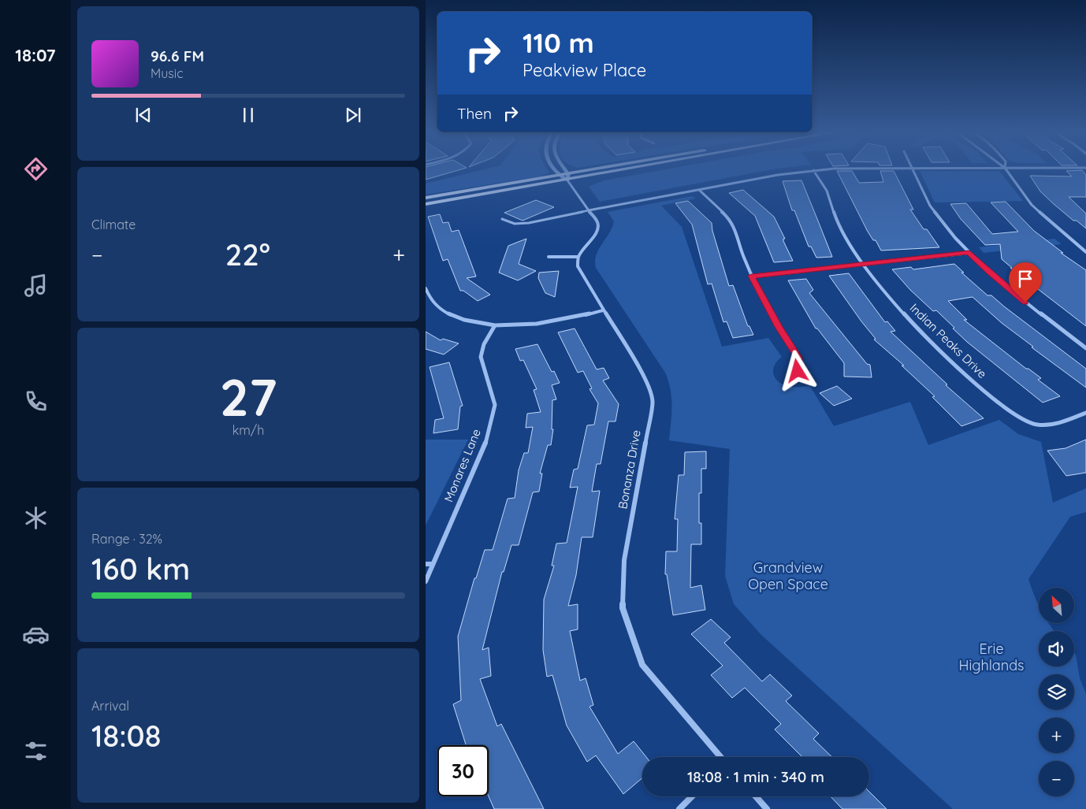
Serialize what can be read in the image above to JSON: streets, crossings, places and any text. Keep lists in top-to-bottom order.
{
  "streets": {
    "street": ["Indian Peaks Drive", "Monares Lane", "Bonanza Drive"]
  },
  "parks": ["Grandview Open Space", "Erie Highlands"],
  "north": "top left",
  "page": {
    "tabs": "18:07",
    "turn": ["110 m", "Peakview Place"],
    "song": ["96.6 FM", "Music"],
    "then": "Then",
    "tile": [
      "Climate",
      ["27", "km/h"],
      ["Range · 32%", "160 km"],
      ["Arrival", "18:08"]
    ],
    "heat": ["−", "22°", "+"],
    "map_buttons": ["+", "−"],
    "limit": "30",
    "trip": "18:08 · 1 min · 340 m"
  }
}
